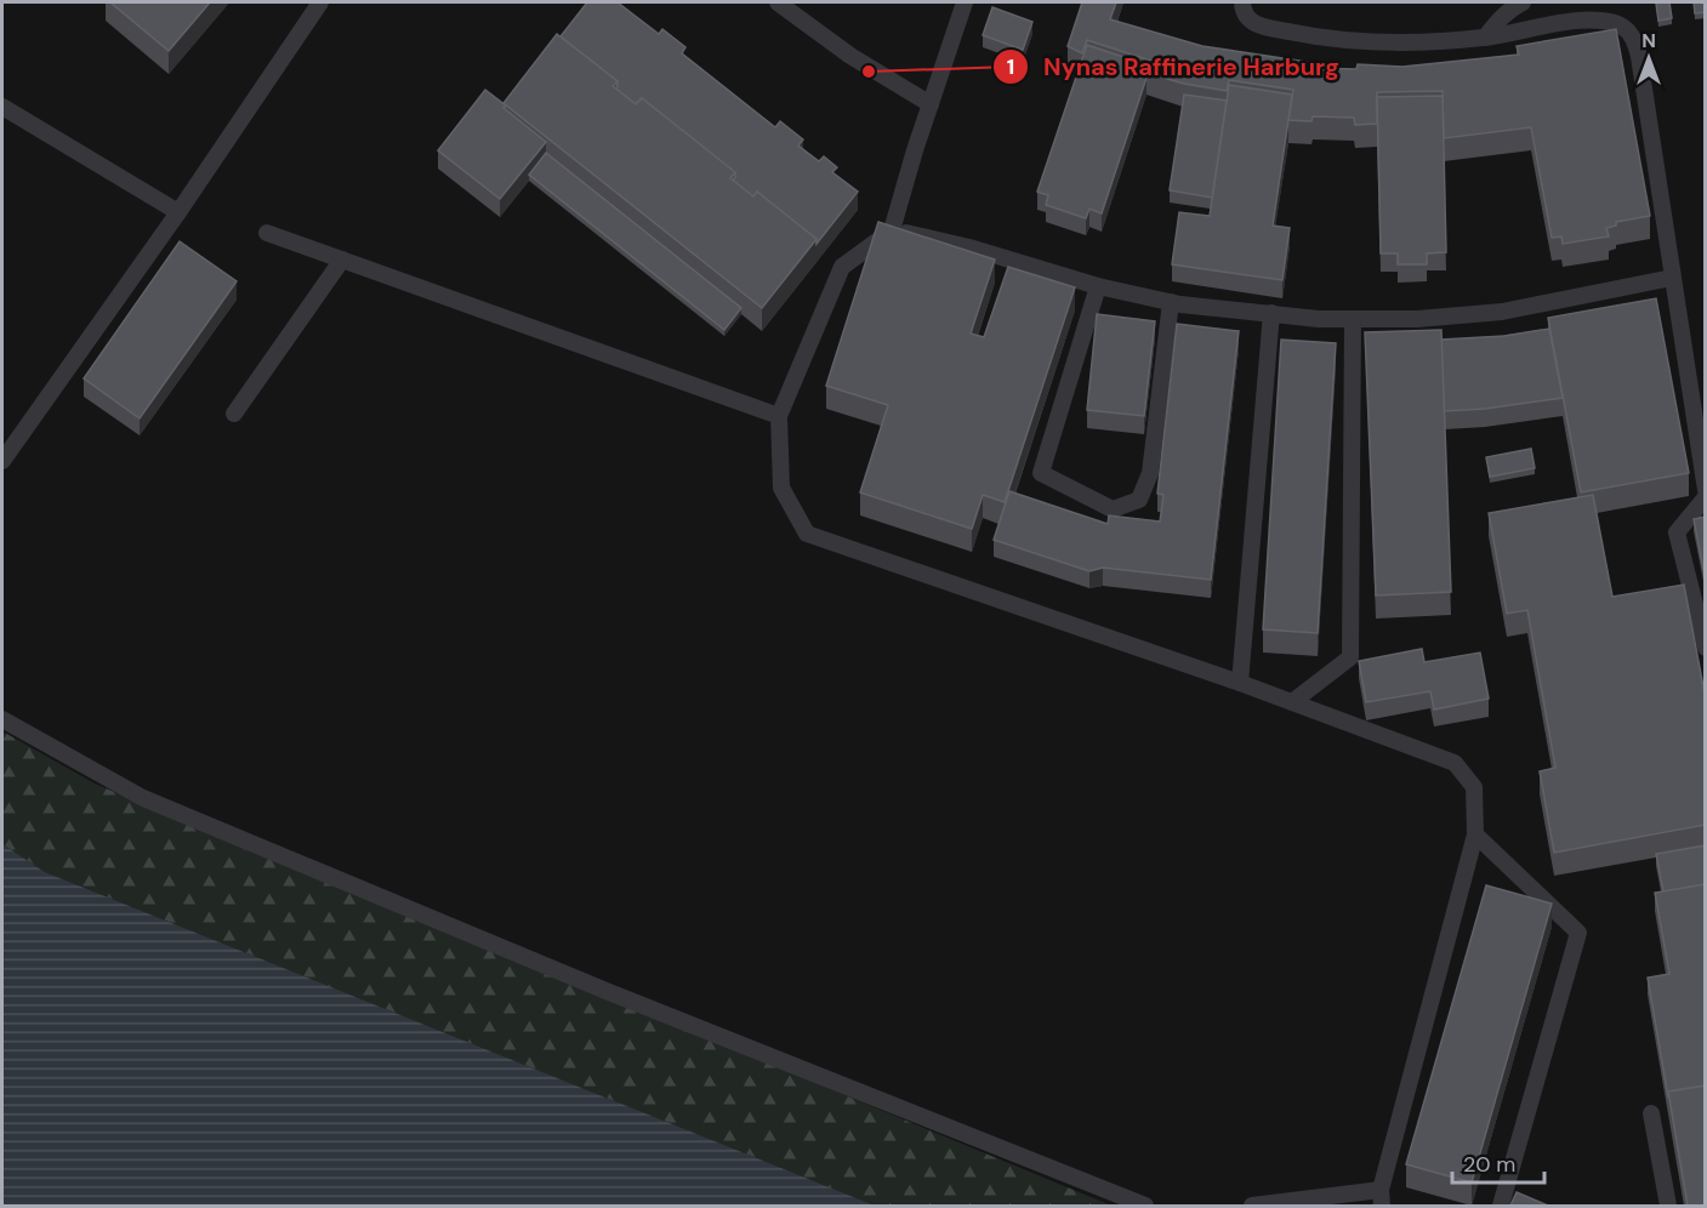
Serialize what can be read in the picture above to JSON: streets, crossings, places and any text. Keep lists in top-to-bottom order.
{
  "places": ["Nynas Raffinerie Harburg"],
  "scale_bar": "20 m",
  "north": "top"
}
